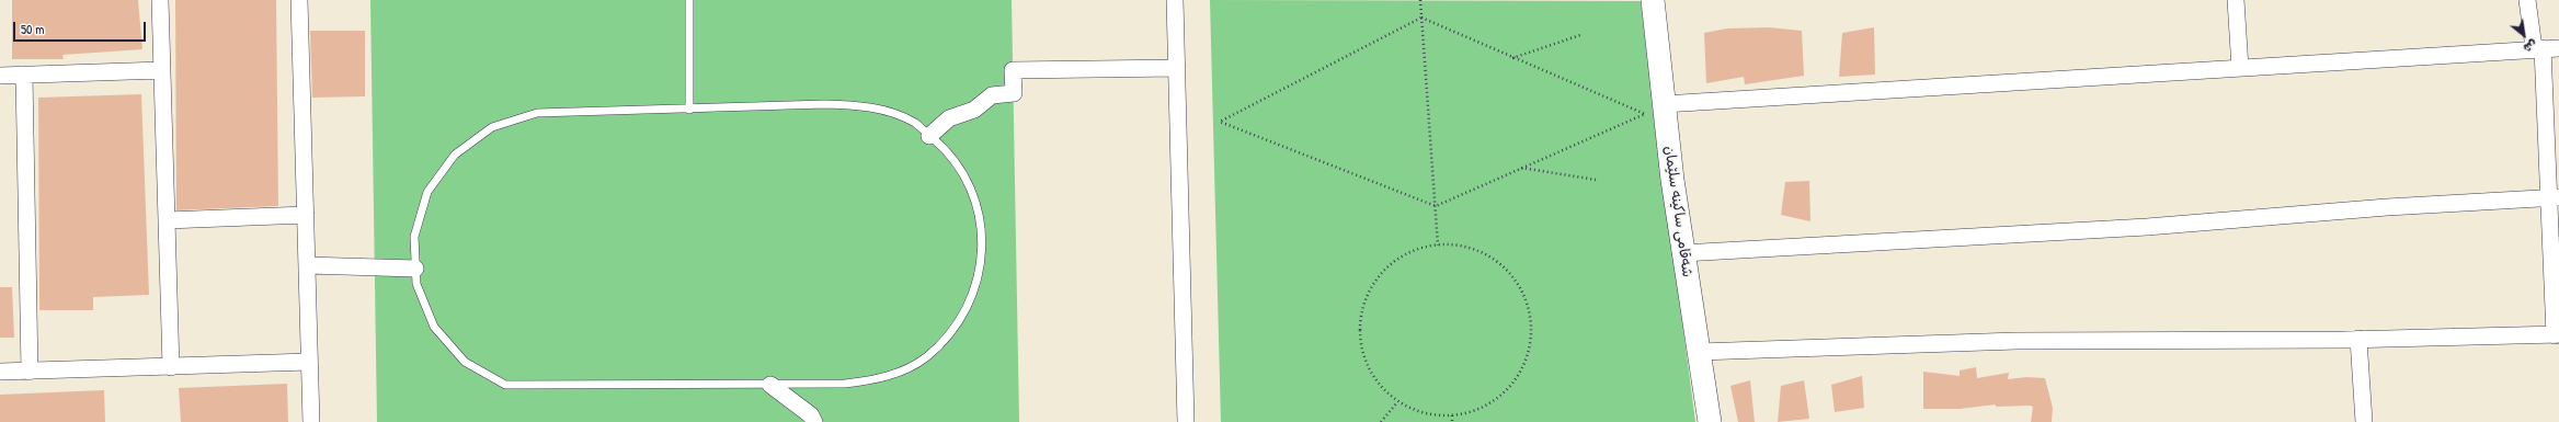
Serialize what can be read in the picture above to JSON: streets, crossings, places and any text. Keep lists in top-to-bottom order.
{
  "streets": {
    "street": ["شەقامی ساکینە سلێمان"]
  },
  "scale_bar": "50 m",
  "north": "bottom right"
}
